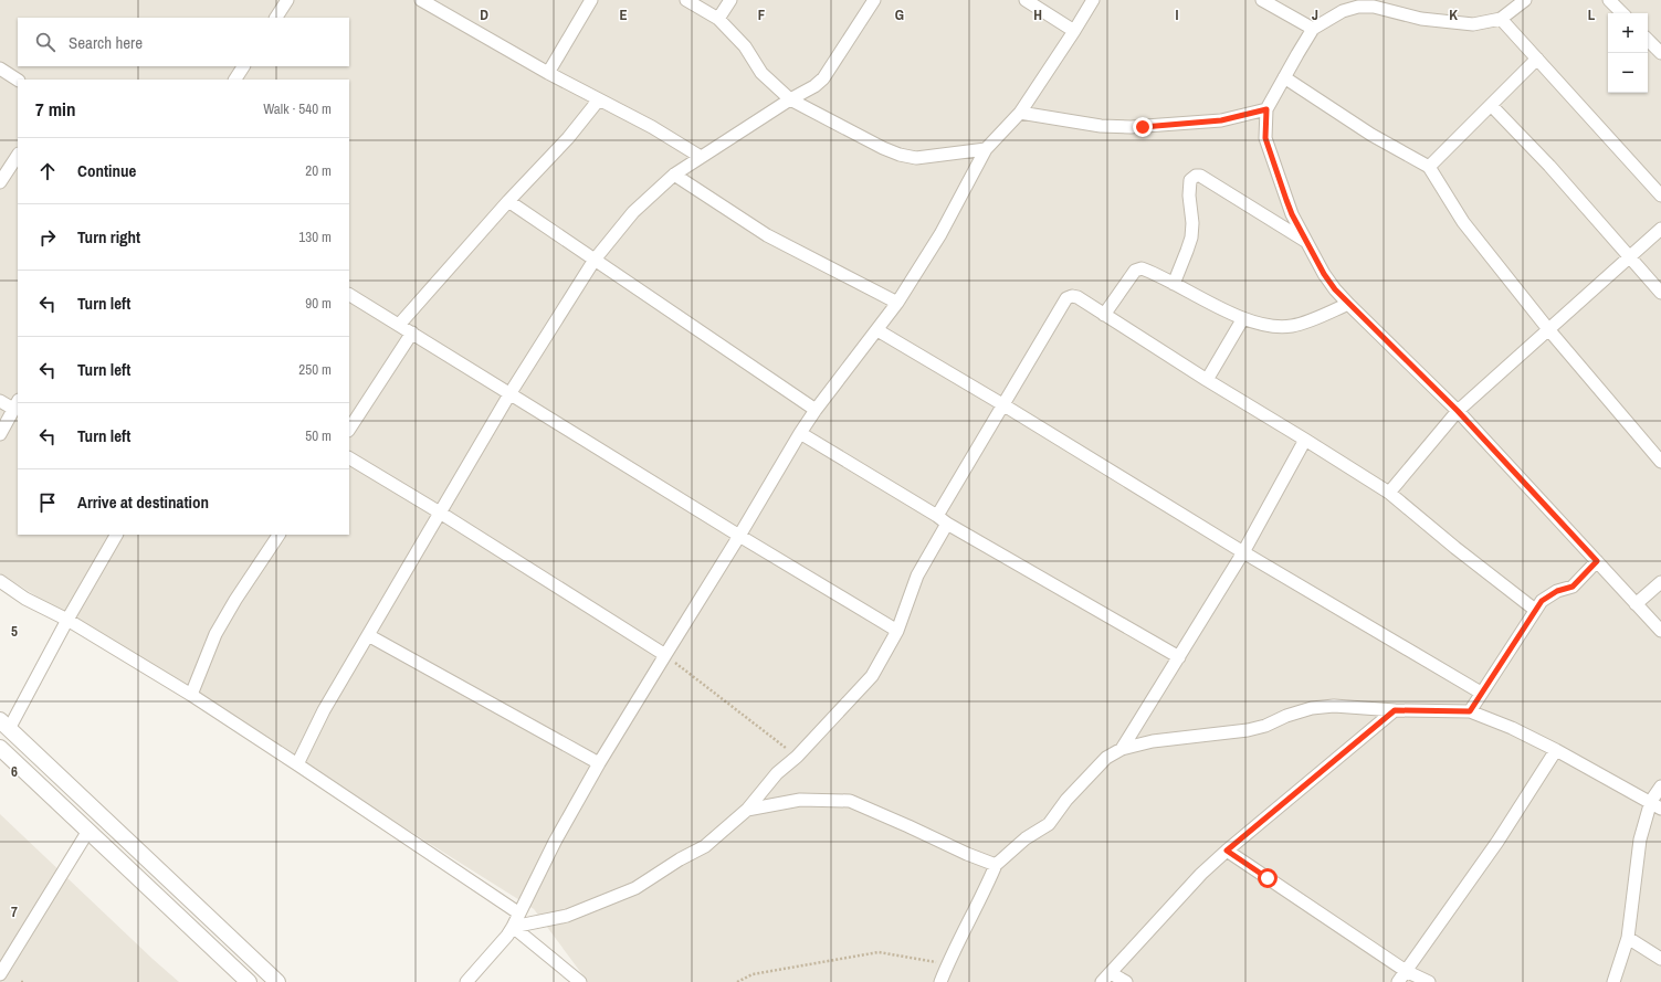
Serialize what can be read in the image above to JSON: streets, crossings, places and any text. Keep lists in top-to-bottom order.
{
  "page": {
    "map_buttons": ["+", "−"],
    "search": "Search here",
    "heading": ["7 min", "Walk · 540 m"],
    "list": [
      ["Continue", "20 m"],
      ["Turn right", "130 m"],
      ["Turn left", "90 m"],
      ["Turn left", "250 m"],
      ["Turn left", "50 m"],
      "Arrive at destination"
    ]
  },
  "grid": {
    "columns": [
      "D",
      "E",
      "F",
      "G",
      "H",
      "I",
      "J",
      "K",
      "L"
    ],
    "rows": ["5", "6", "7"]
  }
}
